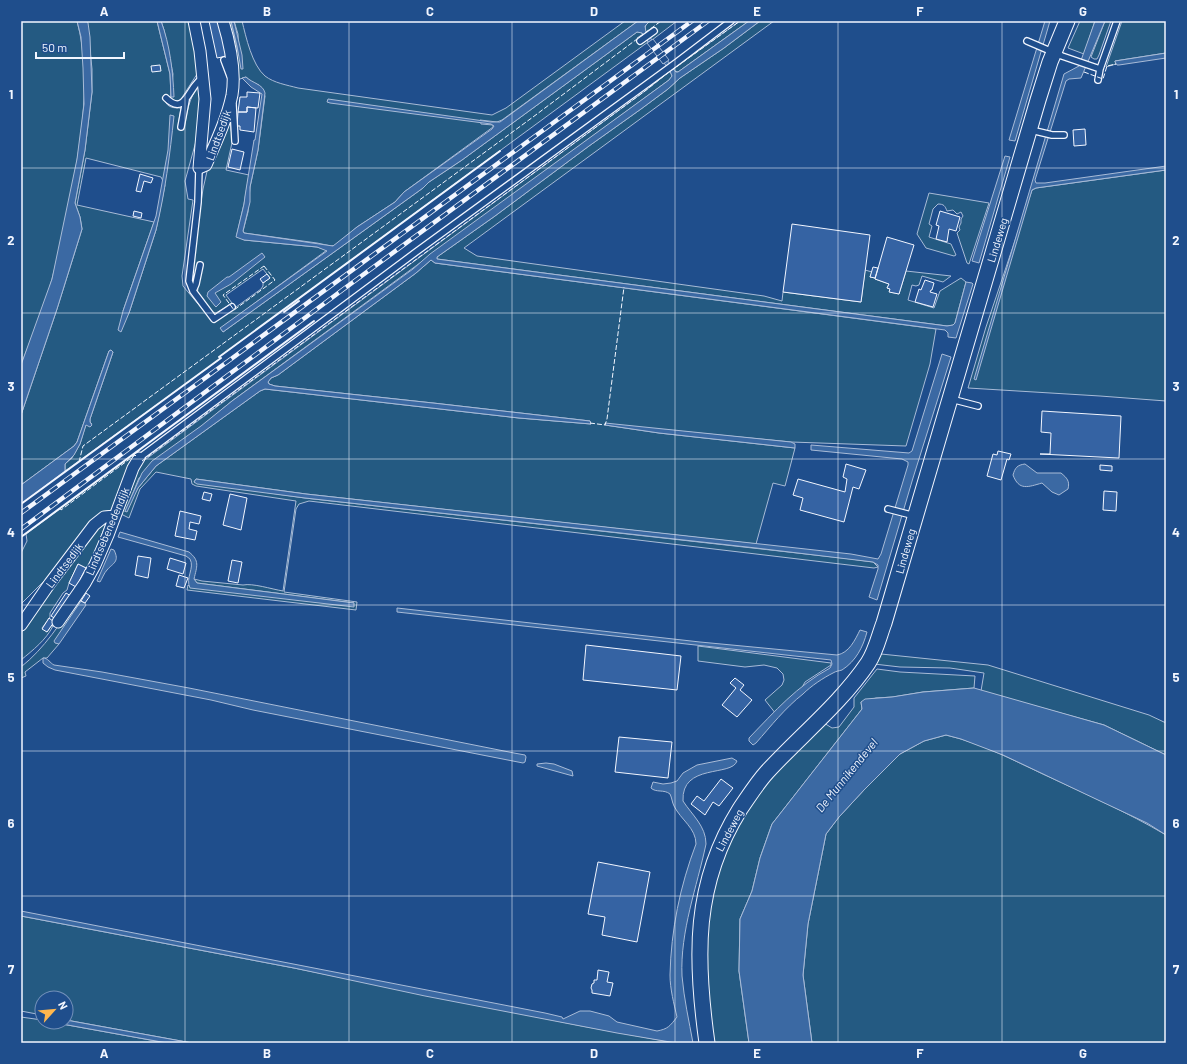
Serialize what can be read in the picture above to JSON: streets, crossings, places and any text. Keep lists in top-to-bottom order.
{
  "streets": {
    "main road": ["Lindeweg"],
    "street": ["Lindtsedijk", "Lindtsebenedendijk"]
  },
  "crossings": [
    ["Lindtsedijk", "Lindtsebenedendijk"]
  ],
  "water": ["De Munnikendevel"],
  "scale_bar": "50 m",
  "north": "top right",
  "grid": {
    "columns": [
      "A",
      "B",
      "C",
      "D",
      "E",
      "F",
      "G"
    ],
    "rows": [
      "1",
      "2",
      "3",
      "4",
      "5",
      "6",
      "7"
    ]
  }
}
